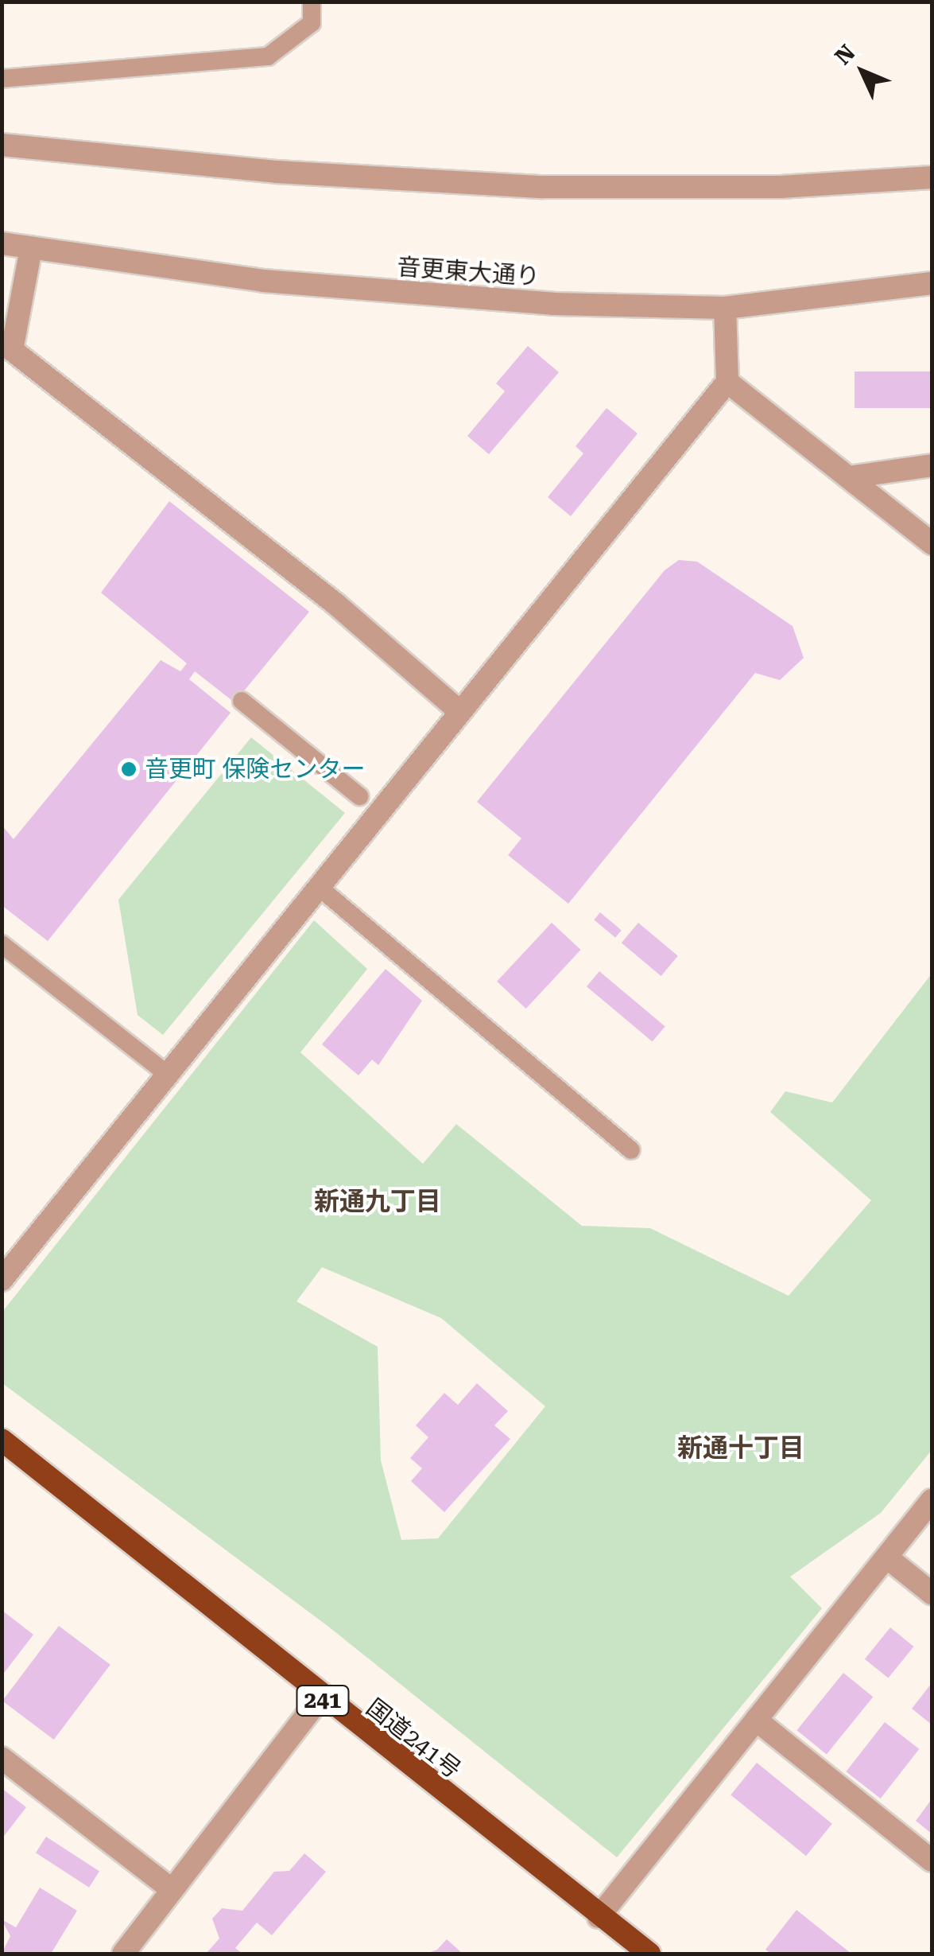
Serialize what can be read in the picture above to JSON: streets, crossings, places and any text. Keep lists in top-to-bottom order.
{
  "streets": {
    "highway": ["241", "国道241号"],
    "street": ["音更東大通り"]
  },
  "districts": ["新通九丁目", "新通十丁目"],
  "places": ["音更町 保険センター"],
  "north": "top left"
}
